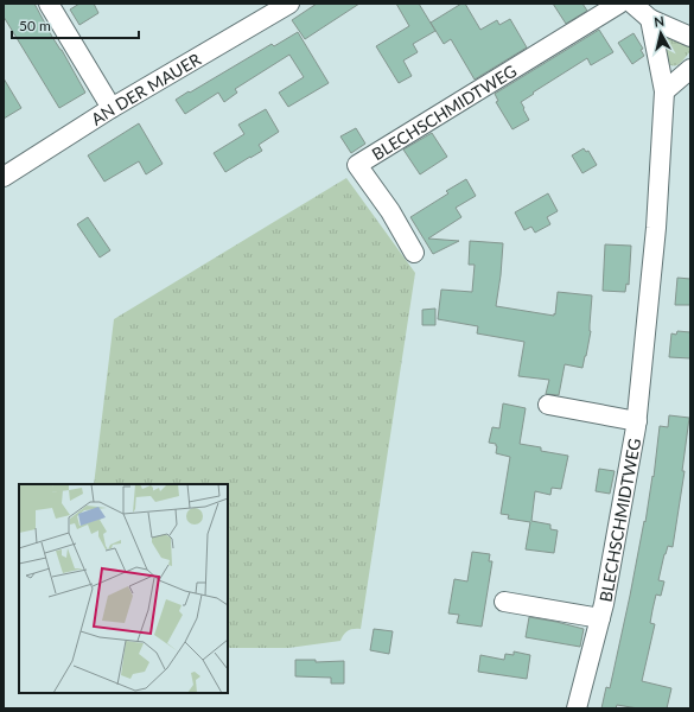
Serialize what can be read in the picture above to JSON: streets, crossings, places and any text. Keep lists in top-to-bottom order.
{
  "streets": {
    "street": ["AN DER MAUER", "BLECHSCHMIDTWEG"]
  },
  "scale_bar": "50 m",
  "north": "top"
}
